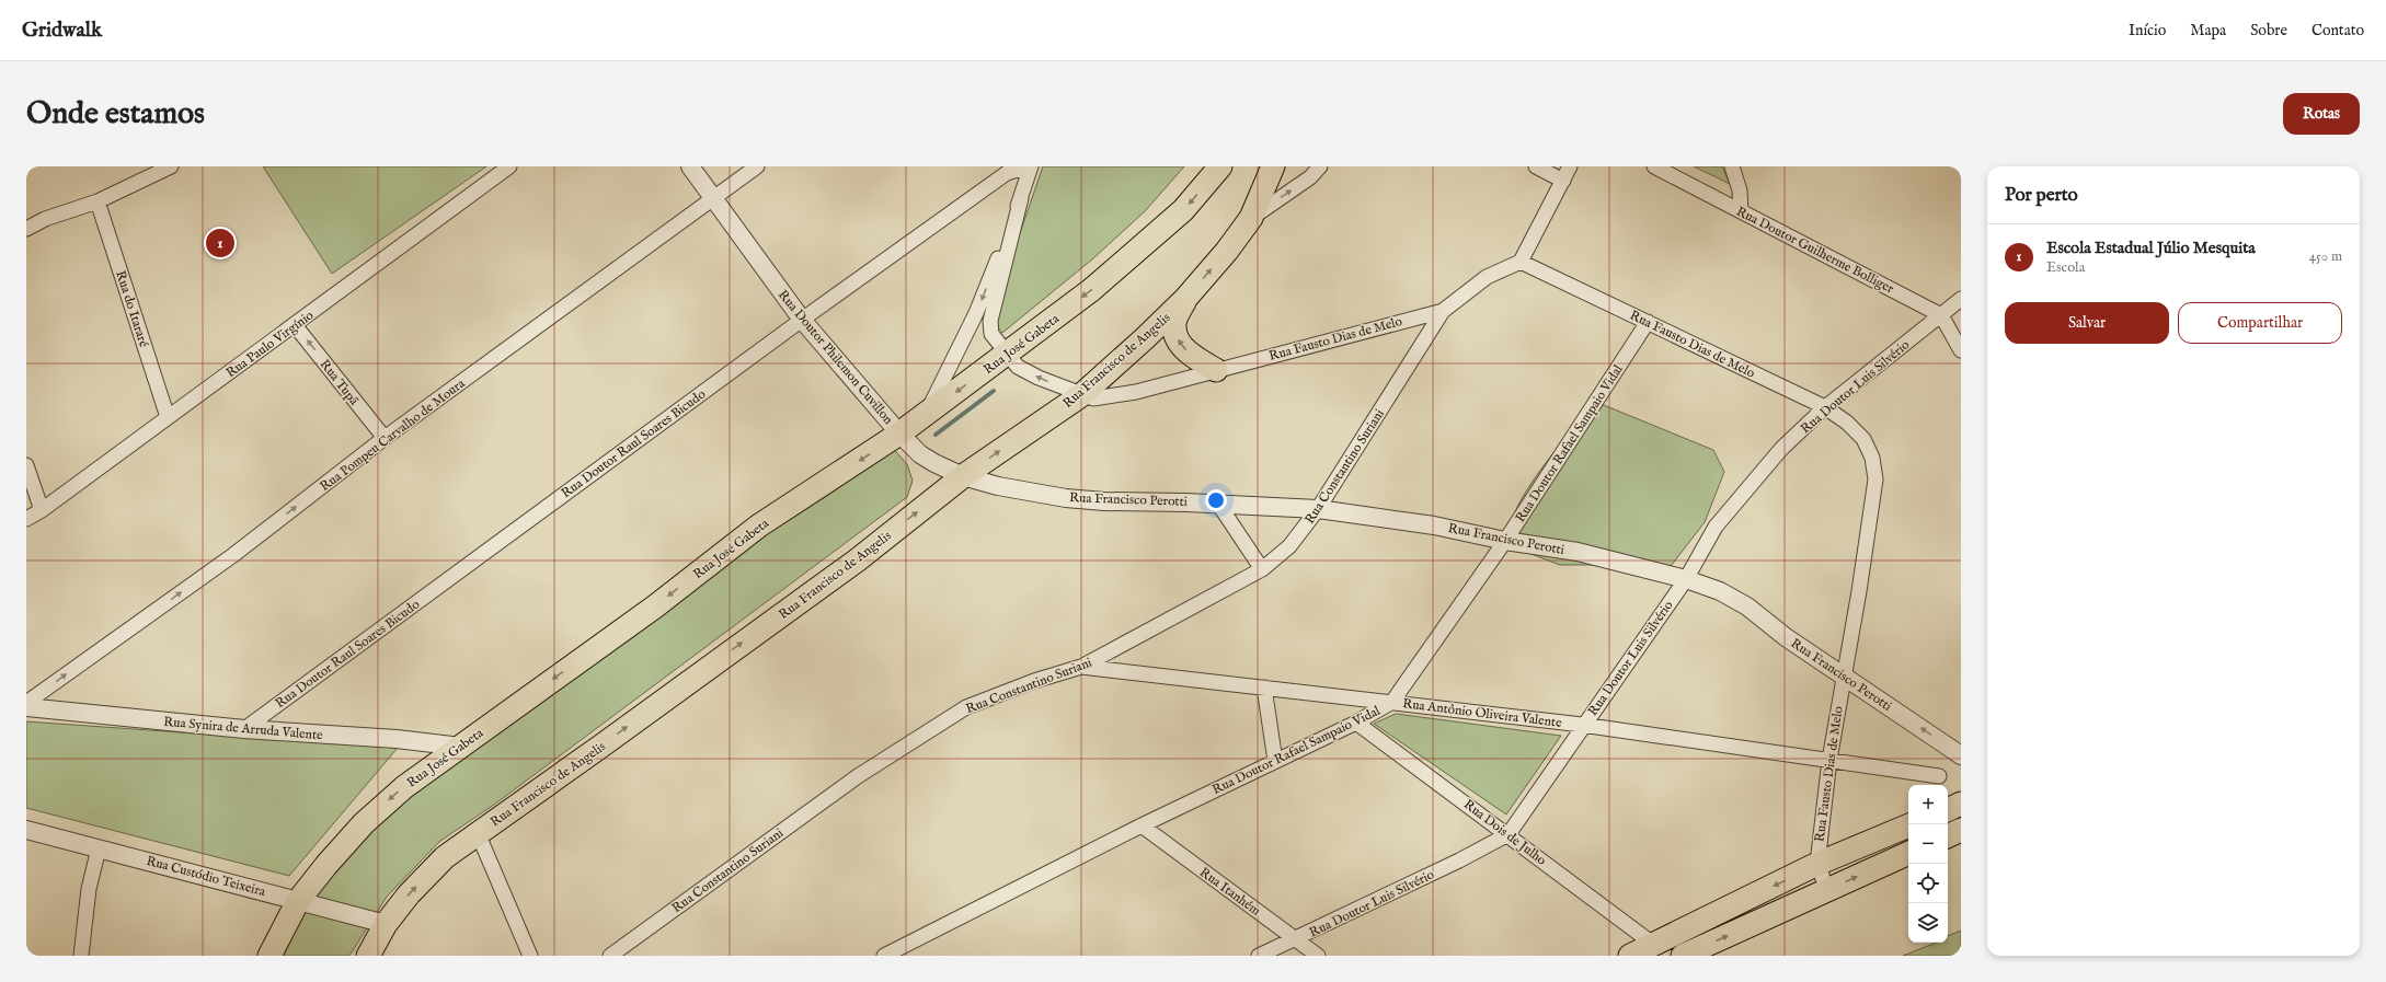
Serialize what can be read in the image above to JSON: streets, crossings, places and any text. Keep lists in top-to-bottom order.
{
  "streets": {
    "main road": ["Rua José Gabeta", "Rua Francisco de Angelis"],
    "street": [
      "Rua Doutor Guilherme Bolliger",
      "Rua do Itararé",
      "Rua Fausto Dias de Melo",
      "Rua Paulo Virgínio",
      "Rua Doutor Philemon Cuvillon",
      "Rua Tupã",
      "Rua Doutor Luis Silvério",
      "Rua Pompeu Carvalho de Moura",
      "Rua Doutor Raul Soares Bicudo",
      "Rua Doutor Rafael Sampaio Vidal",
      "Rua Constantino Suriani",
      "Rua Francisco Perotti",
      "Rua Antônio Oliveira Valente",
      "Rua Synira de Arruda Valente",
      "Rua Dois de Julho",
      "Rua Custódio Teixeira",
      "Rua Itanhém"
    ]
  },
  "crossings": [
    ["Rua Doutor Guilherme Bolliger", "Rua Doutor Luis Silvério"],
    ["Rua do Itararé", "Rua Paulo Virgínio"],
    ["Rua Fausto Dias de Melo", "Rua José Gabeta"],
    ["Rua Fausto Dias de Melo", "Rua Francisco de Angelis"],
    ["Rua Fausto Dias de Melo", "Rua Doutor Luis Silvério"],
    ["Rua Fausto Dias de Melo", "Rua Doutor Rafael Sampaio Vidal"],
    ["Rua Fausto Dias de Melo", "Rua Constantino Suriani"],
    ["Rua Fausto Dias de Melo", "Rua Francisco Perotti"],
    ["Rua Fausto Dias de Melo", "Rua Antônio Oliveira Valente"],
    ["Rua Paulo Virgínio", "Rua Tupã"],
    ["Rua José Gabeta", "Rua Doutor Philemon Cuvillon"],
    ["Rua José Gabeta", "Rua Synira de Arruda Valente"],
    ["Rua José Gabeta", "Rua Custódio Teixeira"],
    ["Rua Doutor Philemon Cuvillon", "Rua Francisco de Angelis"],
    ["Rua Doutor Philemon Cuvillon", "Rua Pompeu Carvalho de Moura"],
    ["Rua Doutor Philemon Cuvillon", "Rua Doutor Raul Soares Bicudo"],
    ["Rua Doutor Philemon Cuvillon", "Rua Francisco Perotti"],
    ["Rua Francisco de Angelis", "Rua Custódio Teixeira"],
    ["Rua Tupã", "Rua Pompeu Carvalho de Moura"],
    ["Rua Doutor Luis Silvério", "Rua Francisco Perotti"],
    ["Rua Doutor Luis Silvério", "Rua Antônio Oliveira Valente"],
    ["Rua Doutor Luis Silvério", "Rua Dois de Julho"],
    ["Rua Doutor Luis Silvério", "Rua Itanhém"],
    ["Rua Doutor Raul Soares Bicudo", "Rua Synira de Arruda Valente"],
    ["Rua Doutor Rafael Sampaio Vidal", "Rua Francisco Perotti"],
    ["Rua Doutor Rafael Sampaio Vidal", "Rua Antônio Oliveira Valente"],
    ["Rua Doutor Rafael Sampaio Vidal", "Rua Dois de Julho"],
    ["Rua Doutor Rafael Sampaio Vidal", "Rua Itanhém"],
    ["Rua Constantino Suriani", "Rua Francisco Perotti"],
    ["Rua Constantino Suriani", "Rua Antônio Oliveira Valente"]
  ],
  "one_way": [
    "Rua José Gabeta",
    "Rua Francisco de Angelis",
    "Rua Tupã",
    "Rua Pompeu Carvalho de Moura"
  ],
  "page": {
    "header": "Gridwalk",
    "nav": [
      "Início",
      "Mapa",
      "Sobre",
      "Contato"
    ],
    "buttons": [
      "Rotas",
      ["Salvar", "Compartilhar"]
    ],
    "title": "Onde estamos",
    "heading": "Por perto",
    "list": [
      {
        "mark": "1",
        "name": "Escola Estadual Júlio Mesquita",
        "note": "Escola",
        "value": "450 m"
      }
    ],
    "pins": "1",
    "map_buttons": ["+", "−"]
  }
}
